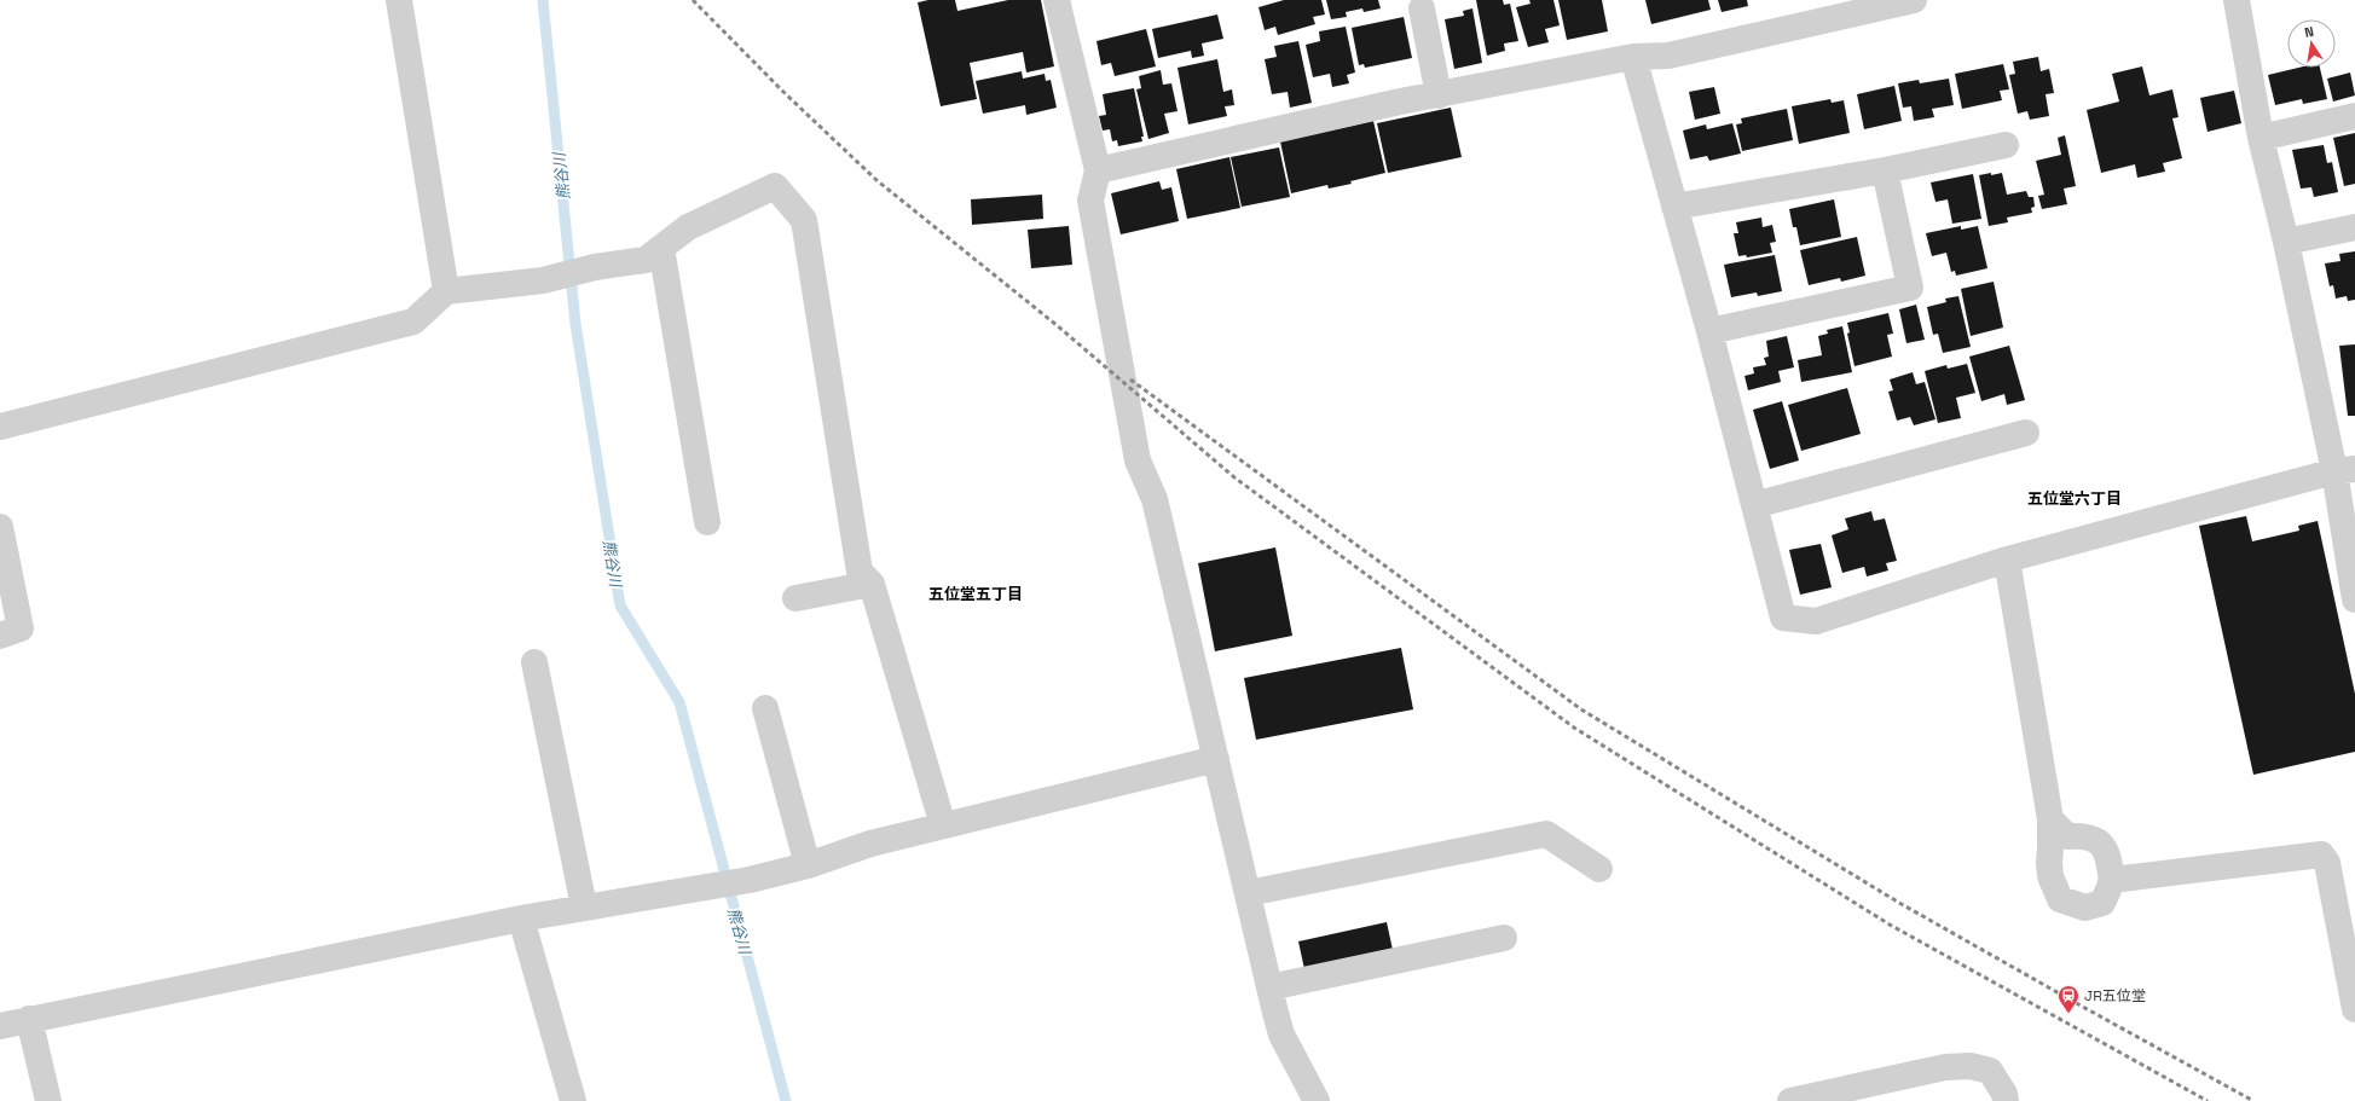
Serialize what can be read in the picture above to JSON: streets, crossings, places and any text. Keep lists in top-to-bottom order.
{
  "districts": ["五位堂六丁目", "五位堂五丁目"],
  "water": ["熊谷川"],
  "places": {
    "station": ["JR五位堂"]
  },
  "north": "top"
}
